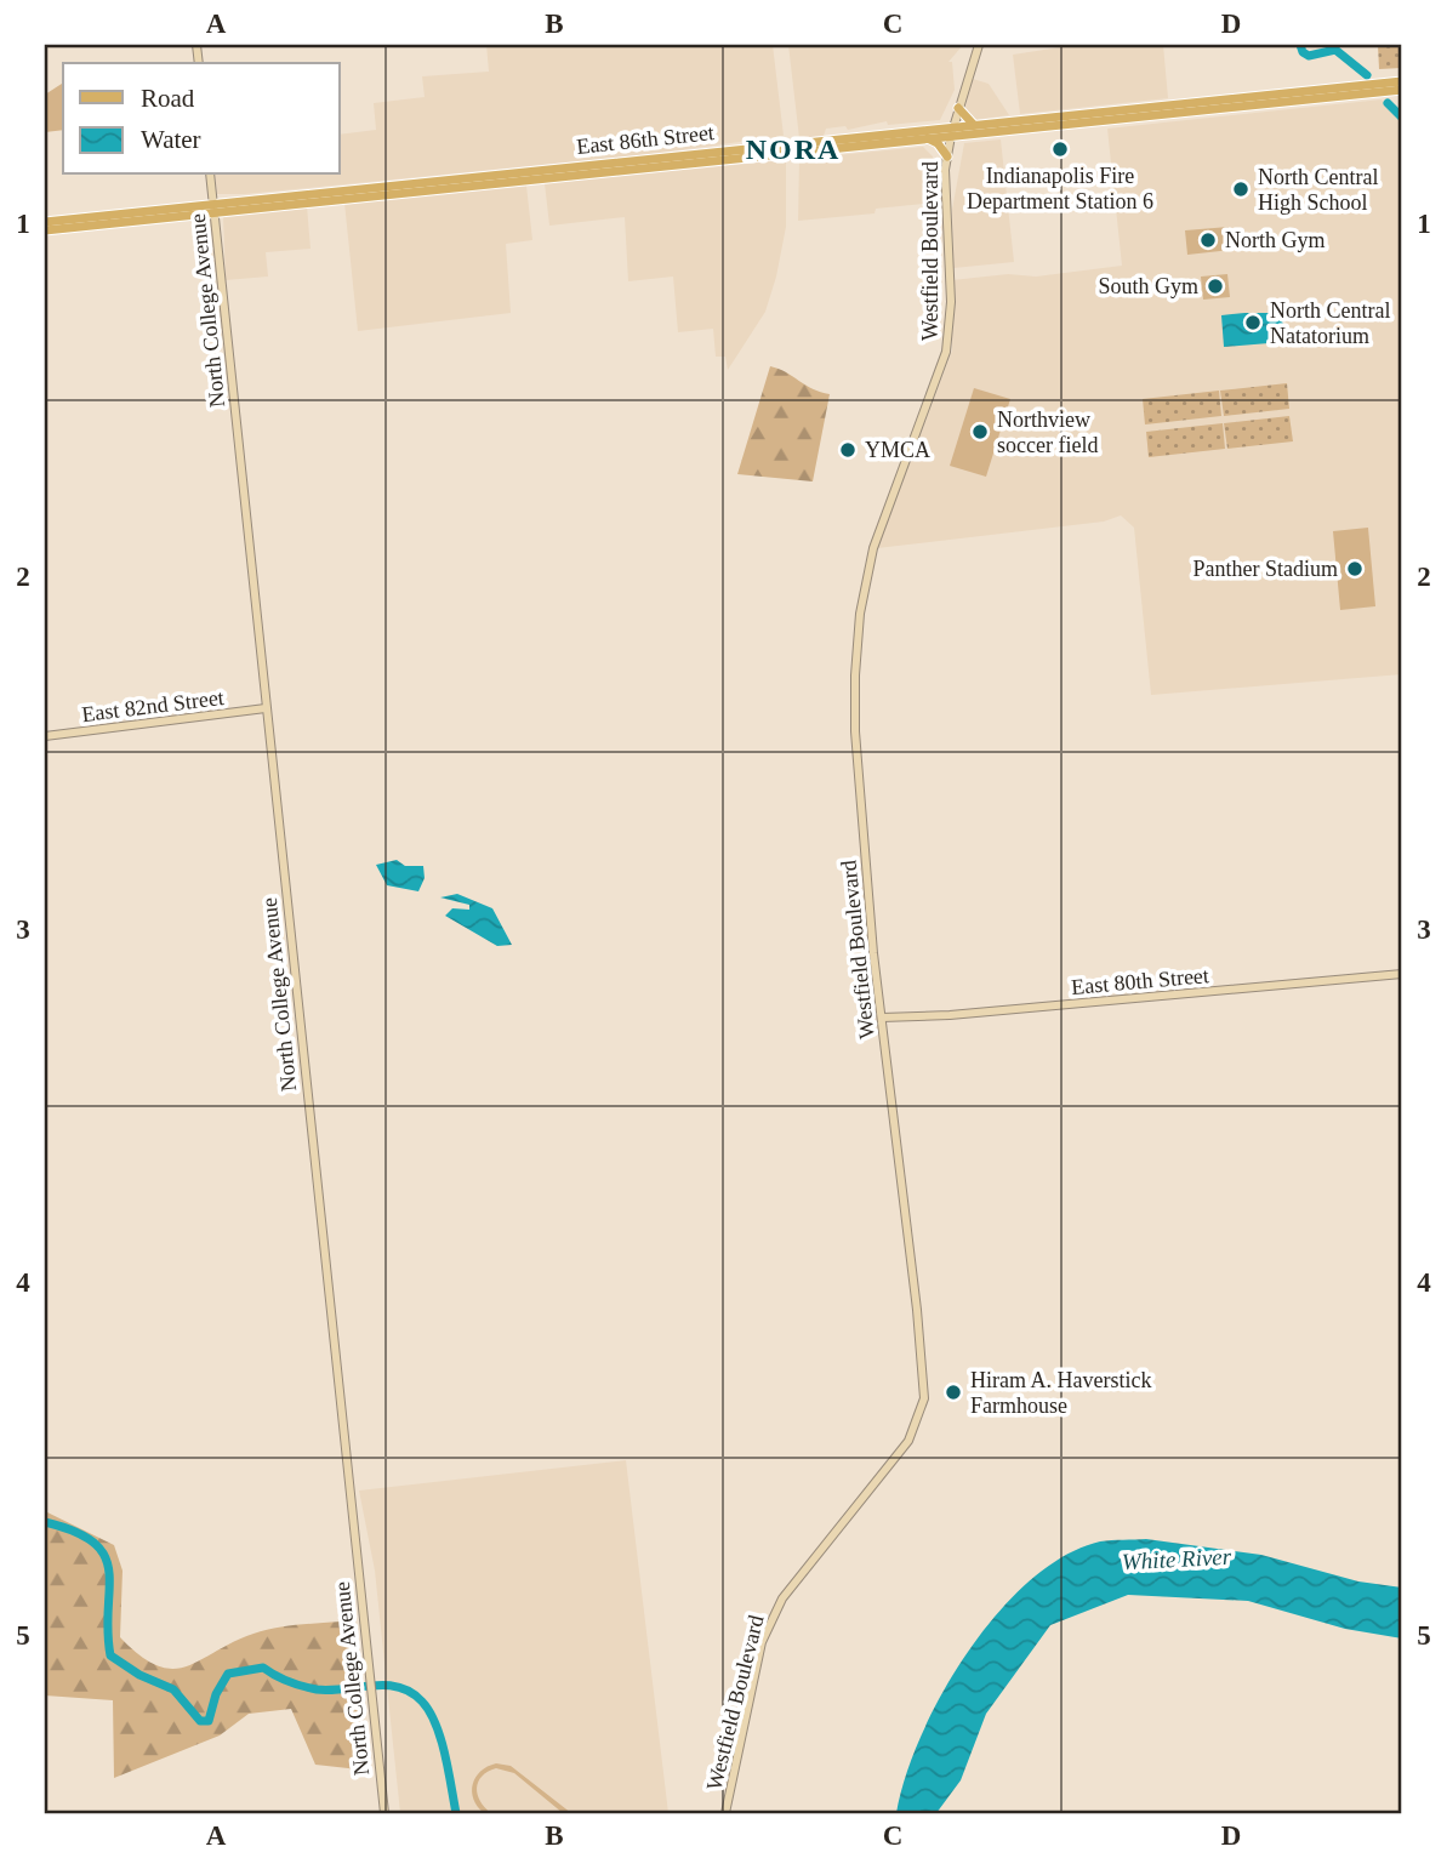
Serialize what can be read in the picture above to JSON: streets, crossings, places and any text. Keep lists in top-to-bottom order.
{
  "streets": {
    "main road": ["East 86th Street"],
    "street": [
      "Westfield Boulevard",
      "North College Avenue",
      "East 82nd Street",
      "East 80th Street"
    ]
  },
  "crossings": [
    ["East 86th Street", "Westfield Boulevard"],
    ["East 86th Street", "North College Avenue"],
    ["Westfield Boulevard", "East 80th Street"],
    ["North College Avenue", "East 82nd Street"]
  ],
  "districts": ["NORA"],
  "water": ["White River"],
  "places": [
    "Indianapolis Fire Department Station 6",
    "North Central High School",
    "North Gym",
    "South Gym",
    "North Central Natatorium",
    "Northview soccer field",
    "YMCA",
    "Panther Stadium",
    "Hiram A. Haverstick Farmhouse"
  ],
  "legend": ["Road", "Water"],
  "grid": {
    "columns": [
      "A",
      "B",
      "C",
      "D"
    ],
    "rows": [
      "1",
      "2",
      "3",
      "4",
      "5"
    ]
  }
}
